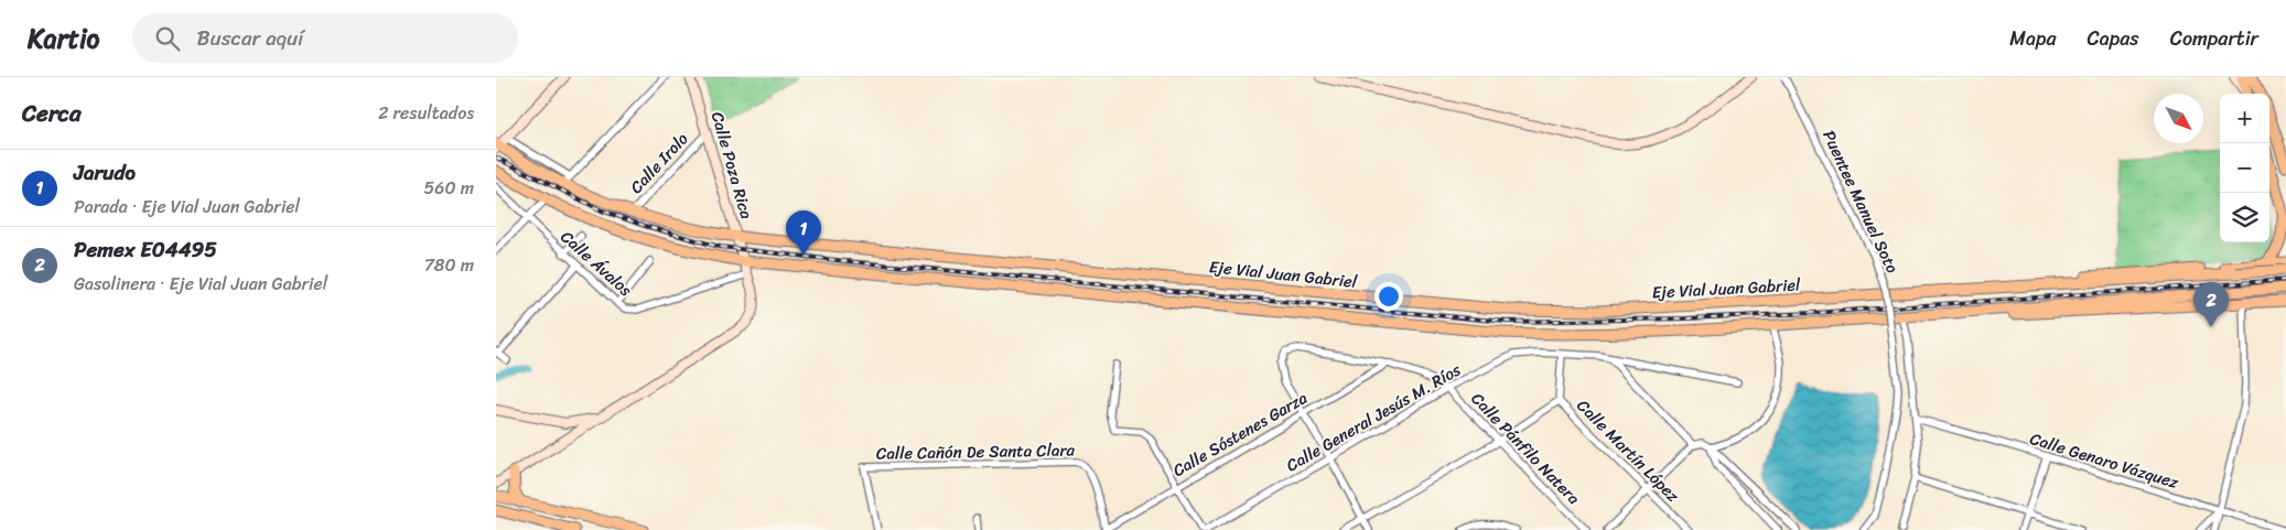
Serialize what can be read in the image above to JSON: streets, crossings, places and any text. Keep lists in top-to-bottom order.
{
  "streets": {
    "main road": ["Calle Poza Rica", "Eje Vial Juan Gabriel"],
    "street": [
      "Calle Irolo",
      "Puentee Manuel Soto",
      "Calle Ávalos",
      "Calle General Jesús M. Ríos",
      "Calle Sóstenes Garza",
      "Calle Pánfilo Natera",
      "Calle Martín López",
      "Calle Cañón De Santa Clara",
      "Calle Genaro Vázquez"
    ]
  },
  "crossings": [
    ["Calle Irolo", "Calle Poza Rica"],
    ["Calle Irolo", "Eje Vial Juan Gabriel"],
    ["Calle Poza Rica", "Calle Ávalos"],
    ["Calle Poza Rica", "Eje Vial Juan Gabriel"],
    ["Calle General Jesús M. Ríos", "Calle Pánfilo Natera"],
    ["Calle General Jesús M. Ríos", "Calle Martín López"],
    ["Calle Sóstenes Garza", "Calle Pánfilo Natera"],
    ["Calle Sóstenes Garza", "Calle Cañón De Santa Clara"]
  ],
  "north": "bottom right",
  "page": {
    "header": "Kartio",
    "search": "Buscar aquí",
    "nav": ["Mapa", "Capas", "Compartir"],
    "heading": ["Cerca", "2 resultados"],
    "map_buttons": ["+", "−"],
    "list": [
      {
        "mark": "1",
        "name": "Jarudo",
        "note": "Parada · Eje Vial Juan Gabriel",
        "value": "560 m"
      },
      {
        "mark": "2",
        "name": "Pemex E04495",
        "note": "Gasolinera · Eje Vial Juan Gabriel",
        "value": "780 m"
      }
    ],
    "pins": ["1", "2"]
  }
}
